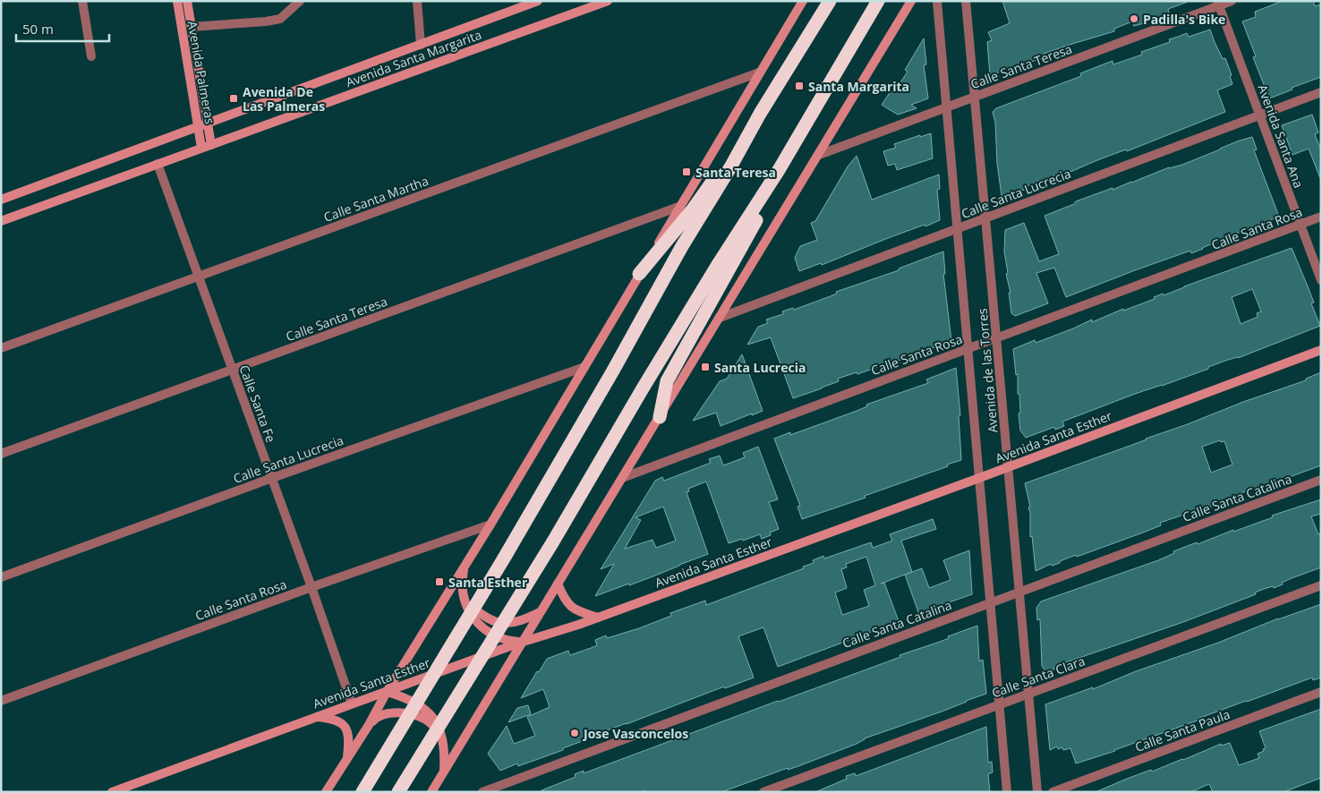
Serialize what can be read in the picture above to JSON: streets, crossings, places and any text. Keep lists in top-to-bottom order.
{
  "streets": {
    "main road": ["Avenida Santa Margarita", "Avenida Palmeras", "Avenida Santa Esther"],
    "street": [
      "Calle Santa Teresa",
      "Avenida Santa Ana",
      "Calle Santa Lucrecia",
      "Calle Santa Martha",
      "Calle Santa Rosa",
      "Avenida de las Torres",
      "Calle Santa Fe",
      "Calle Santa Catalina",
      "Calle Santa Clara",
      "Calle Santa Paula"
    ]
  },
  "crossings": [
    ["Avenida Santa Margarita", "Avenida Palmeras"],
    ["Avenida Santa Margarita", "Calle Santa Fe"],
    ["Calle Santa Teresa", "Avenida Santa Ana"],
    ["Calle Santa Teresa", "Avenida de las Torres"],
    ["Calle Santa Teresa", "Calle Santa Fe"],
    ["Avenida Santa Ana", "Calle Santa Lucrecia"],
    ["Avenida Santa Ana", "Calle Santa Rosa"],
    ["Calle Santa Lucrecia", "Avenida de las Torres"],
    ["Calle Santa Lucrecia", "Calle Santa Fe"],
    ["Calle Santa Martha", "Calle Santa Fe"],
    ["Calle Santa Rosa", "Avenida de las Torres"],
    ["Calle Santa Rosa", "Calle Santa Fe"],
    ["Avenida de las Torres", "Avenida Santa Esther"],
    ["Avenida de las Torres", "Calle Santa Catalina"],
    ["Avenida de las Torres", "Calle Santa Clara"],
    ["Calle Santa Fe", "Avenida Santa Esther"]
  ],
  "places": {
    "other": ["Padilla's Bike", "Jose Vasconcelos"],
    "transit": [
      "Santa Margarita",
      "Avenida De Las Palmeras",
      "Santa Teresa",
      "Santa Lucrecia",
      "Santa Esther"
    ]
  },
  "scale_bar": "50 m"
}
